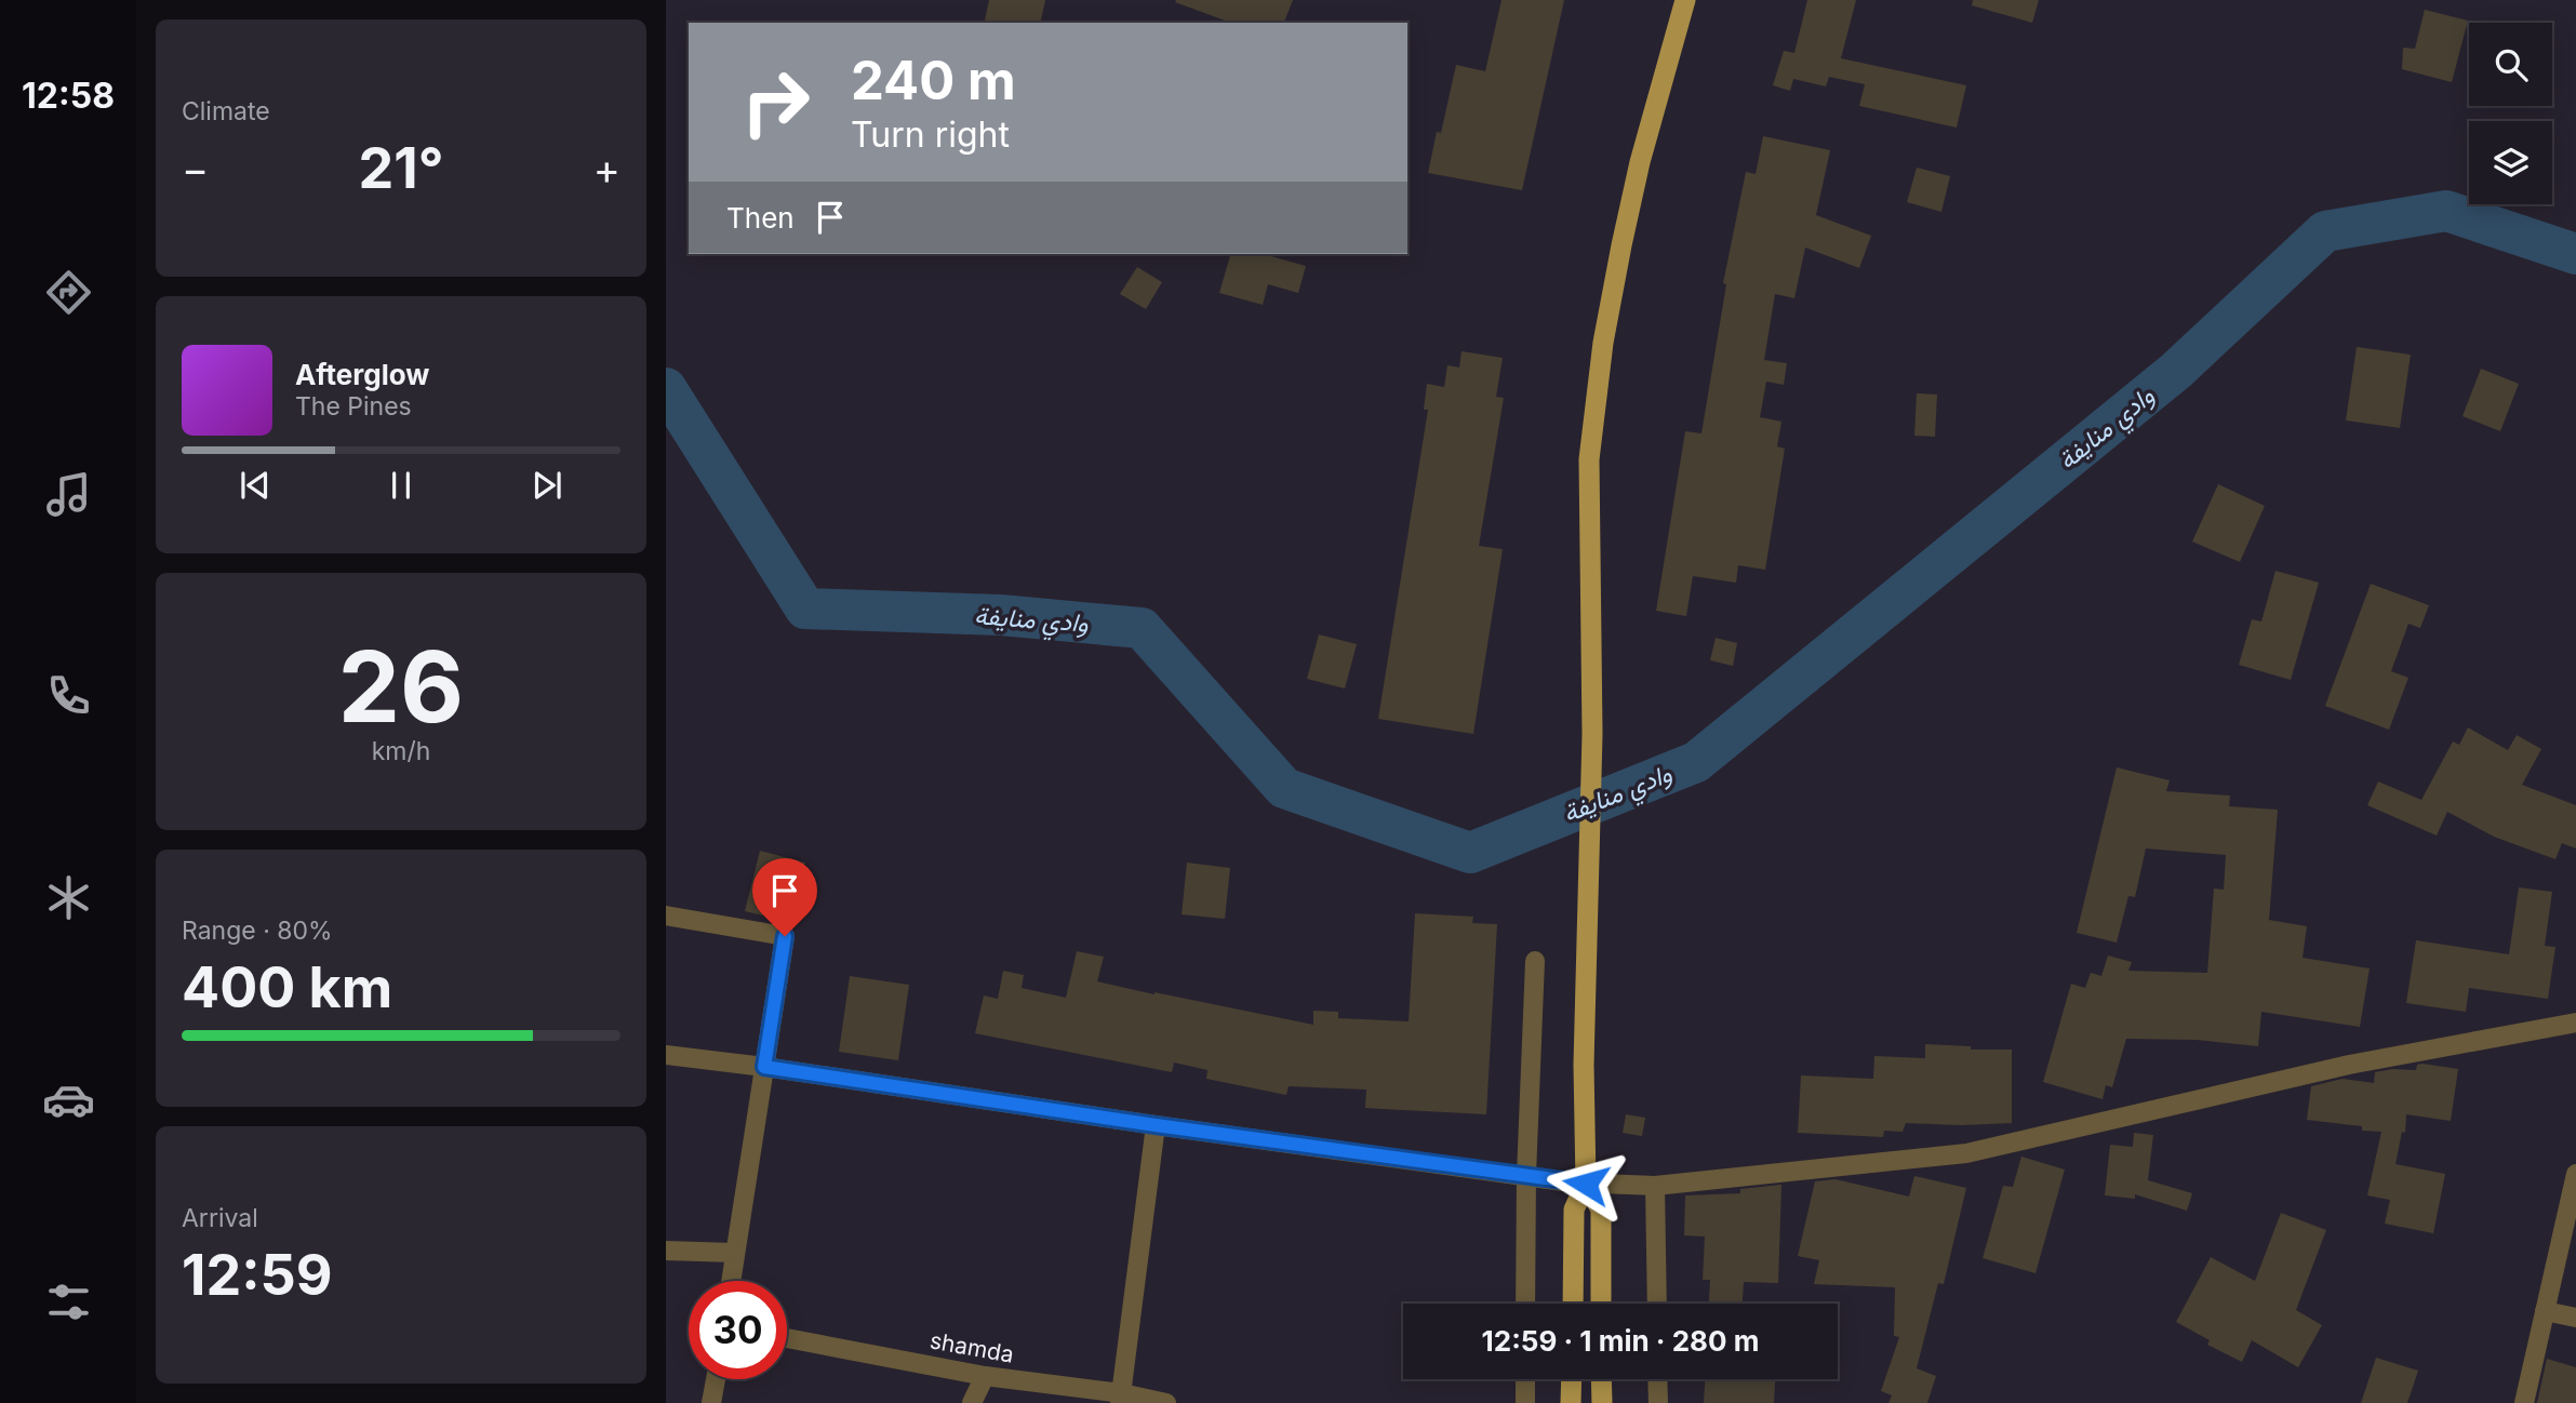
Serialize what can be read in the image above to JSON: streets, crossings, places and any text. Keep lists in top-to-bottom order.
{
  "streets": {
    "street": ["shamda"]
  },
  "water": ["وادي منايفة"],
  "page": {
    "tabs": "12:58",
    "tile": [
      "Climate",
      ["26", "km/h"],
      ["Range · 80%", "400 km"],
      ["Arrival", "12:59"]
    ],
    "turn": ["240 m", "Turn right"],
    "heat": ["−", "21°", "+"],
    "then": "Then",
    "song": ["Afterglow", "The Pines"],
    "limit": "30",
    "trip": "12:59 · 1 min · 280 m"
  }
}
